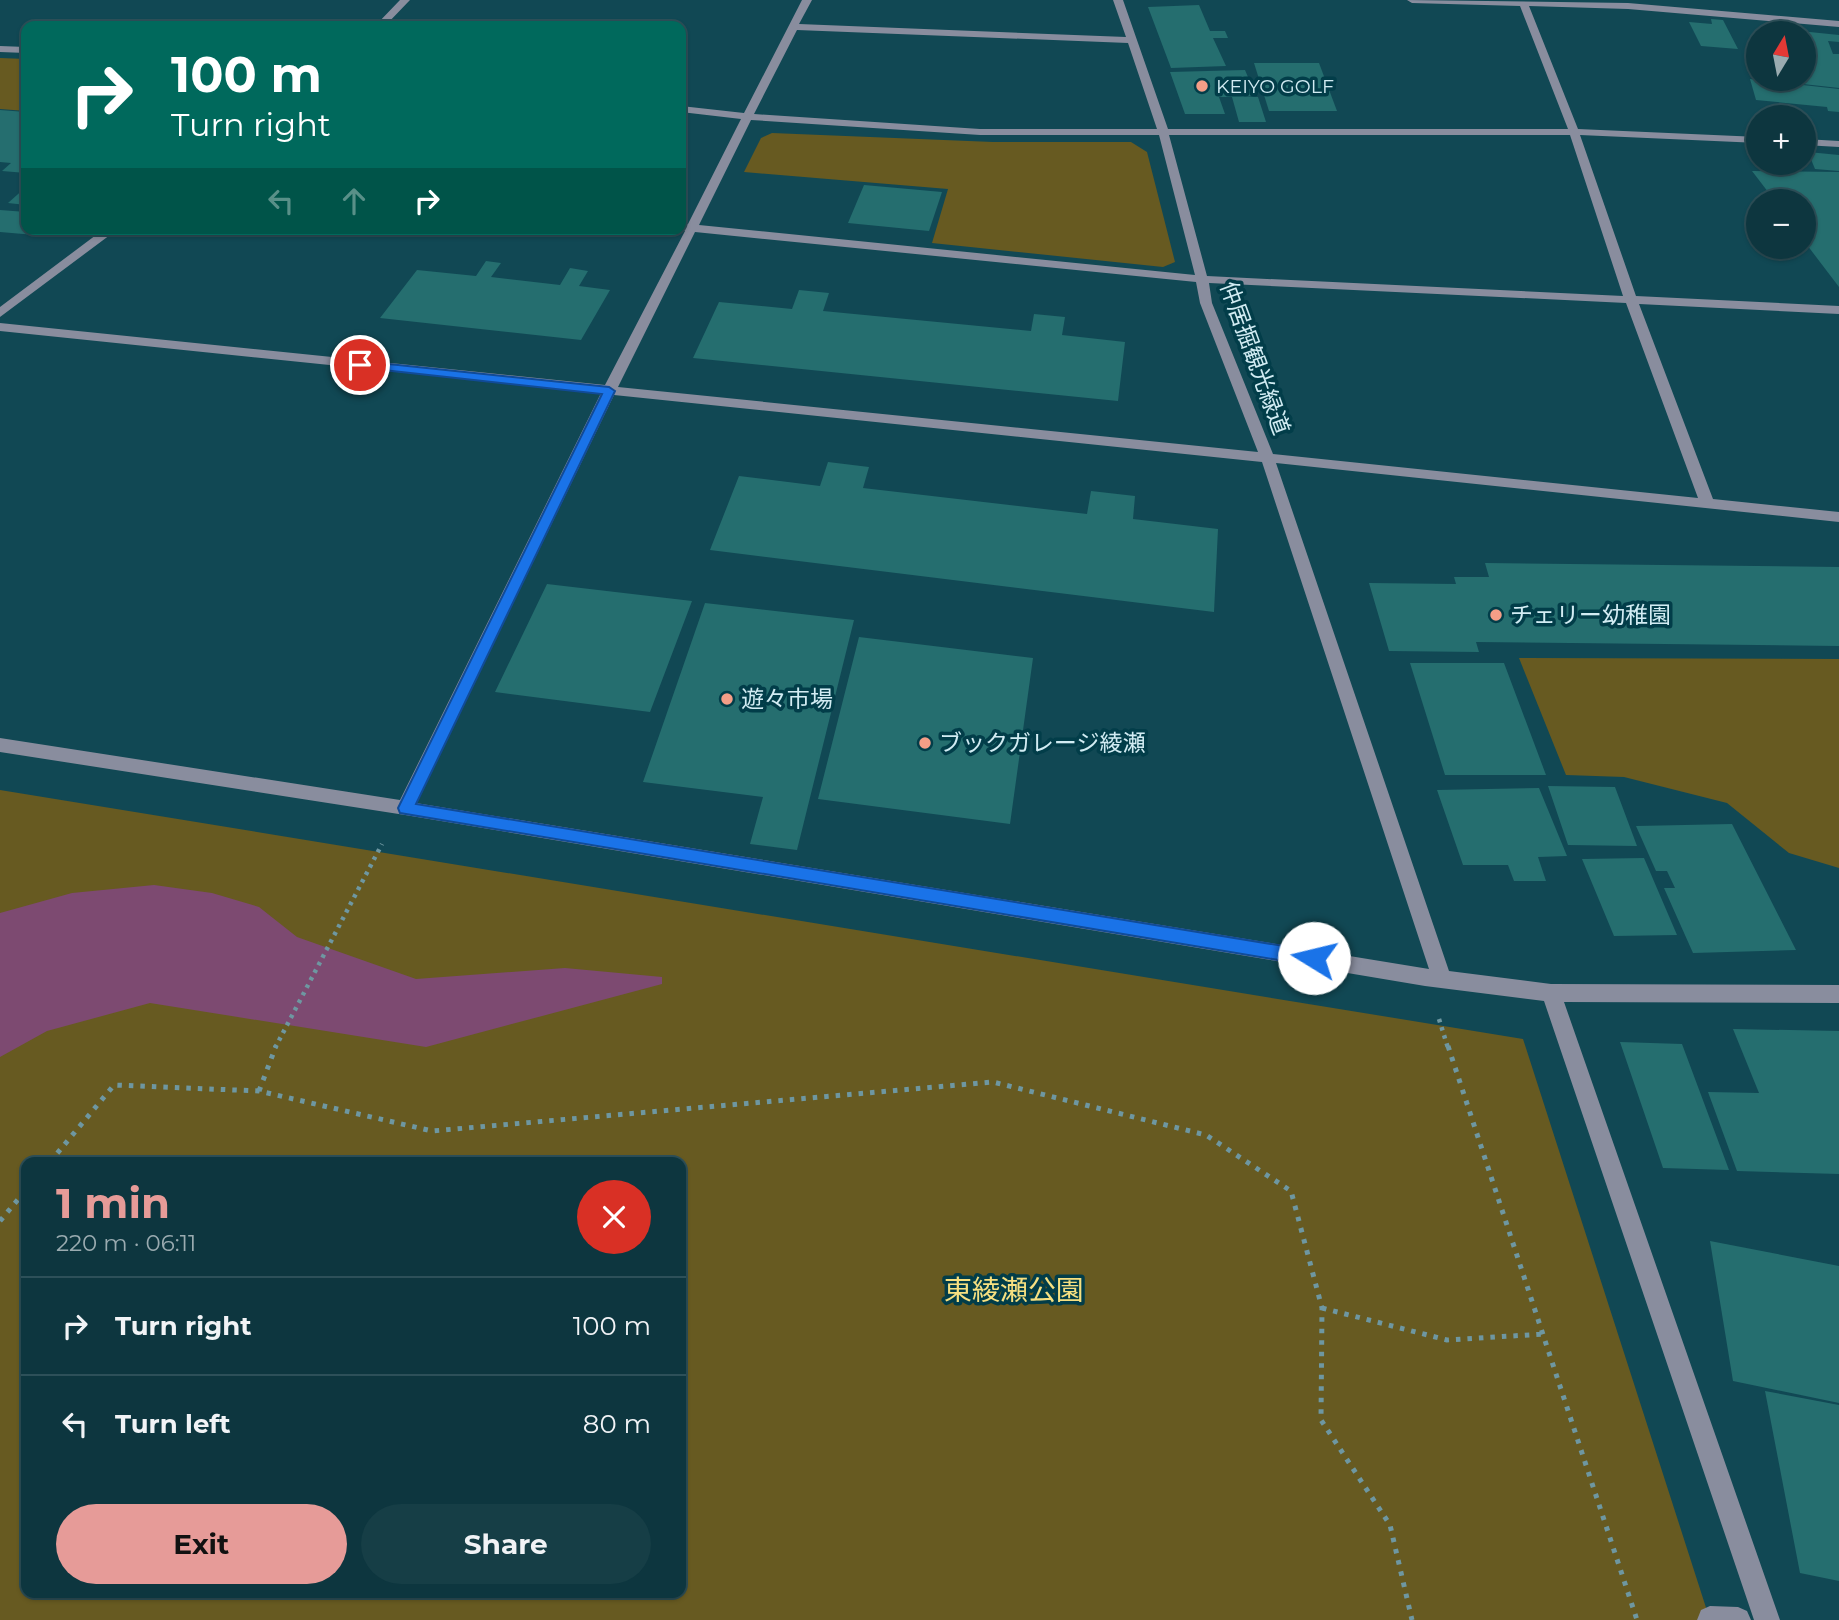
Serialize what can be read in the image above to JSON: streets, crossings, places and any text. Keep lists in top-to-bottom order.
{
  "streets": {
    "street": ["仲居掘観光緑道"]
  },
  "parks": ["東綾瀬公園"],
  "places": [
    "KEIYO GOLF",
    "チェリー幼稚園",
    "遊々市場",
    "ブックガレージ綾瀬"
  ],
  "north": "top",
  "page": {
    "map_buttons": ["+", "−"],
    "turn": ["100 m", "Turn right"],
    "heading": ["1 min", "220 m · 06:11"],
    "list": [
      {
        "name": "Turn right",
        "value": "100 m"
      },
      {
        "name": "Turn left",
        "value": "80 m"
      }
    ],
    "buttons": ["Exit", "Share"]
  }
}
